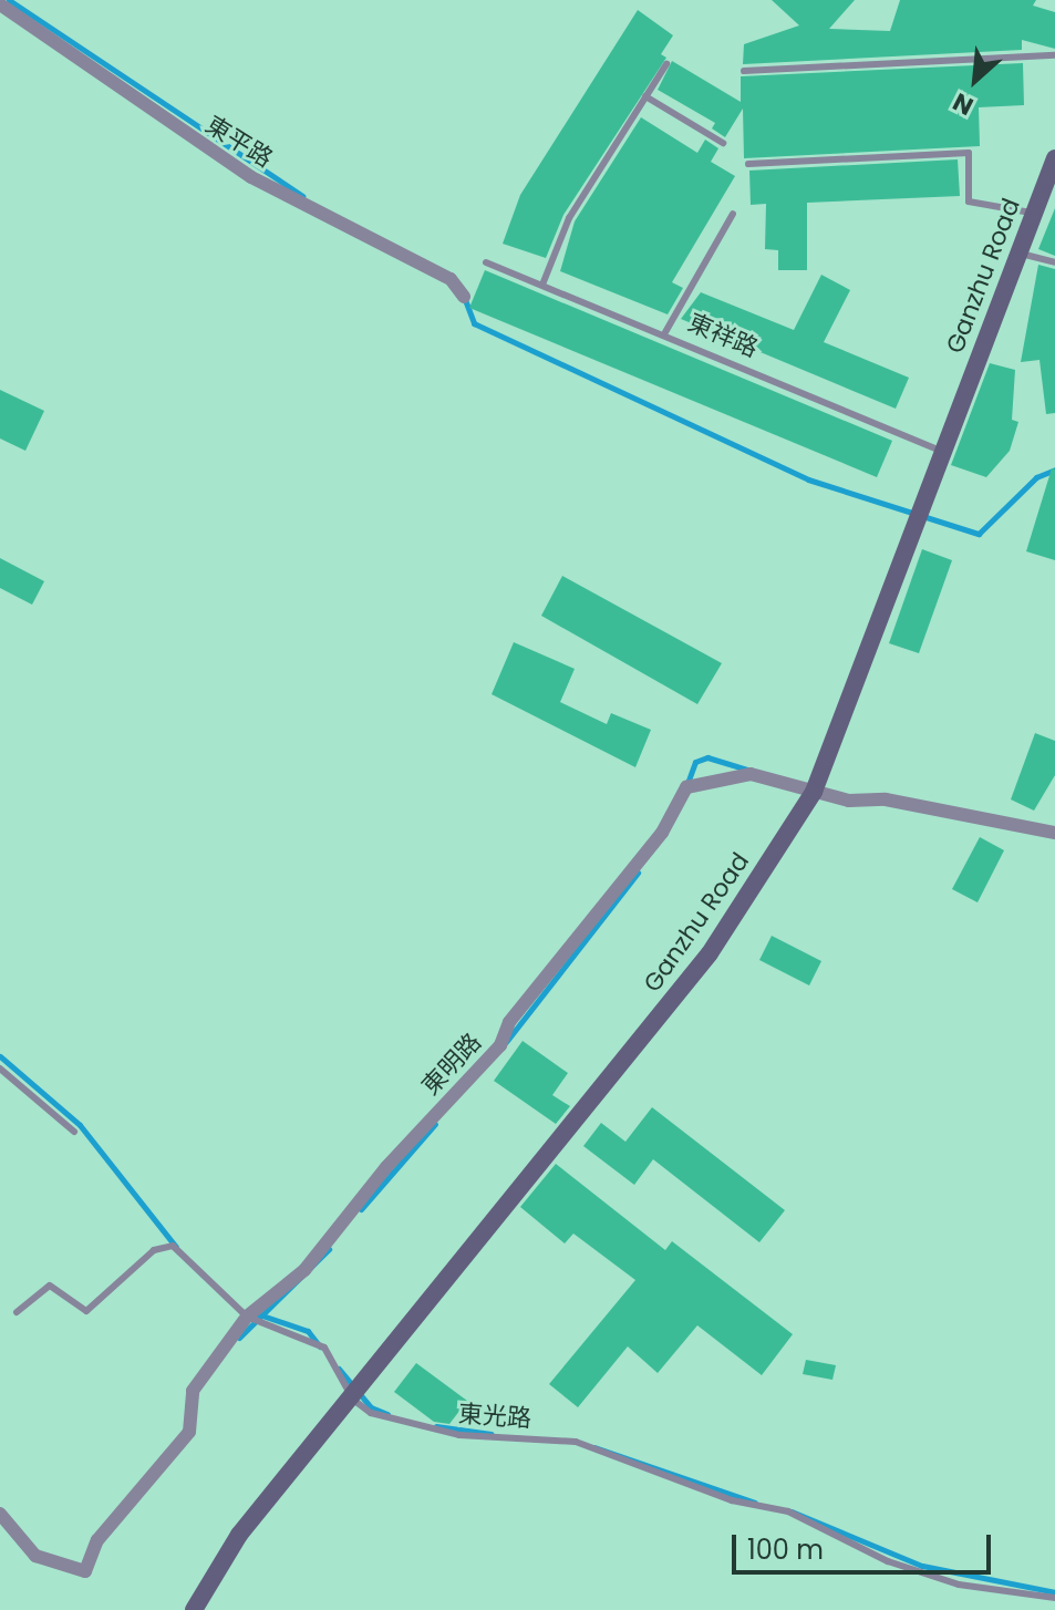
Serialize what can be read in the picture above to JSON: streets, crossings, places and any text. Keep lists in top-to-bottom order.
{
  "streets": {
    "street": ["東平路", "Ganzhu Road", "東明路"],
    "lane": ["東祥路", "東光路"]
  },
  "crossings": [
    ["Ganzhu Road", "東祥路"],
    ["Ganzhu Road", "東明路"],
    ["Ganzhu Road", "東光路"]
  ],
  "scale_bar": "100 m",
  "north": "bottom left"
}
